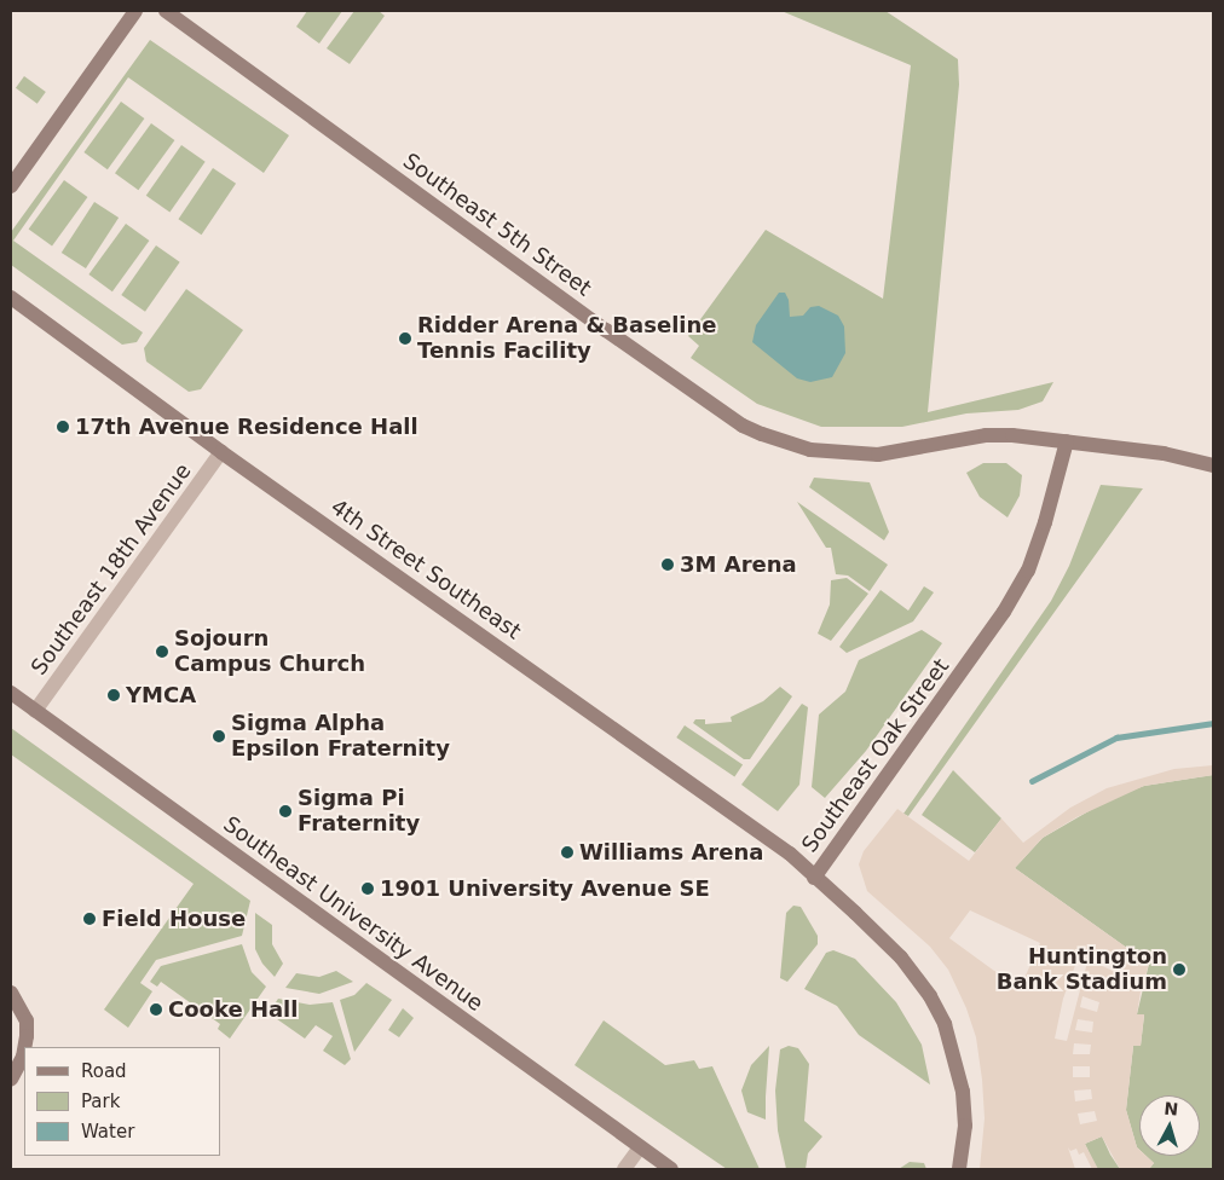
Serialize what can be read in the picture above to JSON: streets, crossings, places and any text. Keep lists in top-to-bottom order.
{
  "streets": {
    "main road": [
      "Southeast 5th Street",
      "4th Street Southeast",
      "Southeast Oak Street",
      "Southeast University Avenue"
    ],
    "street": ["Southeast 18th Avenue"]
  },
  "crossings": [
    ["Southeast 5th Street", "Southeast Oak Street"],
    ["Southeast 18th Avenue", "4th Street Southeast"],
    ["Southeast 18th Avenue", "Southeast University Avenue"],
    ["4th Street Southeast", "Southeast Oak Street"]
  ],
  "places": [
    "Ridder Arena & Baseline Tennis Facility",
    "17th Avenue Residence Hall",
    "3M Arena",
    "Sojourn Campus Church",
    "YMCA",
    "Sigma Alpha Epsilon Fraternity",
    "Sigma Pi Fraternity",
    "Williams Arena",
    "1901 University Avenue SE",
    "Field House",
    "Huntington Bank Stadium",
    "Cooke Hall"
  ],
  "legend": ["Road", "Park", "Water"],
  "north": "top"
}
